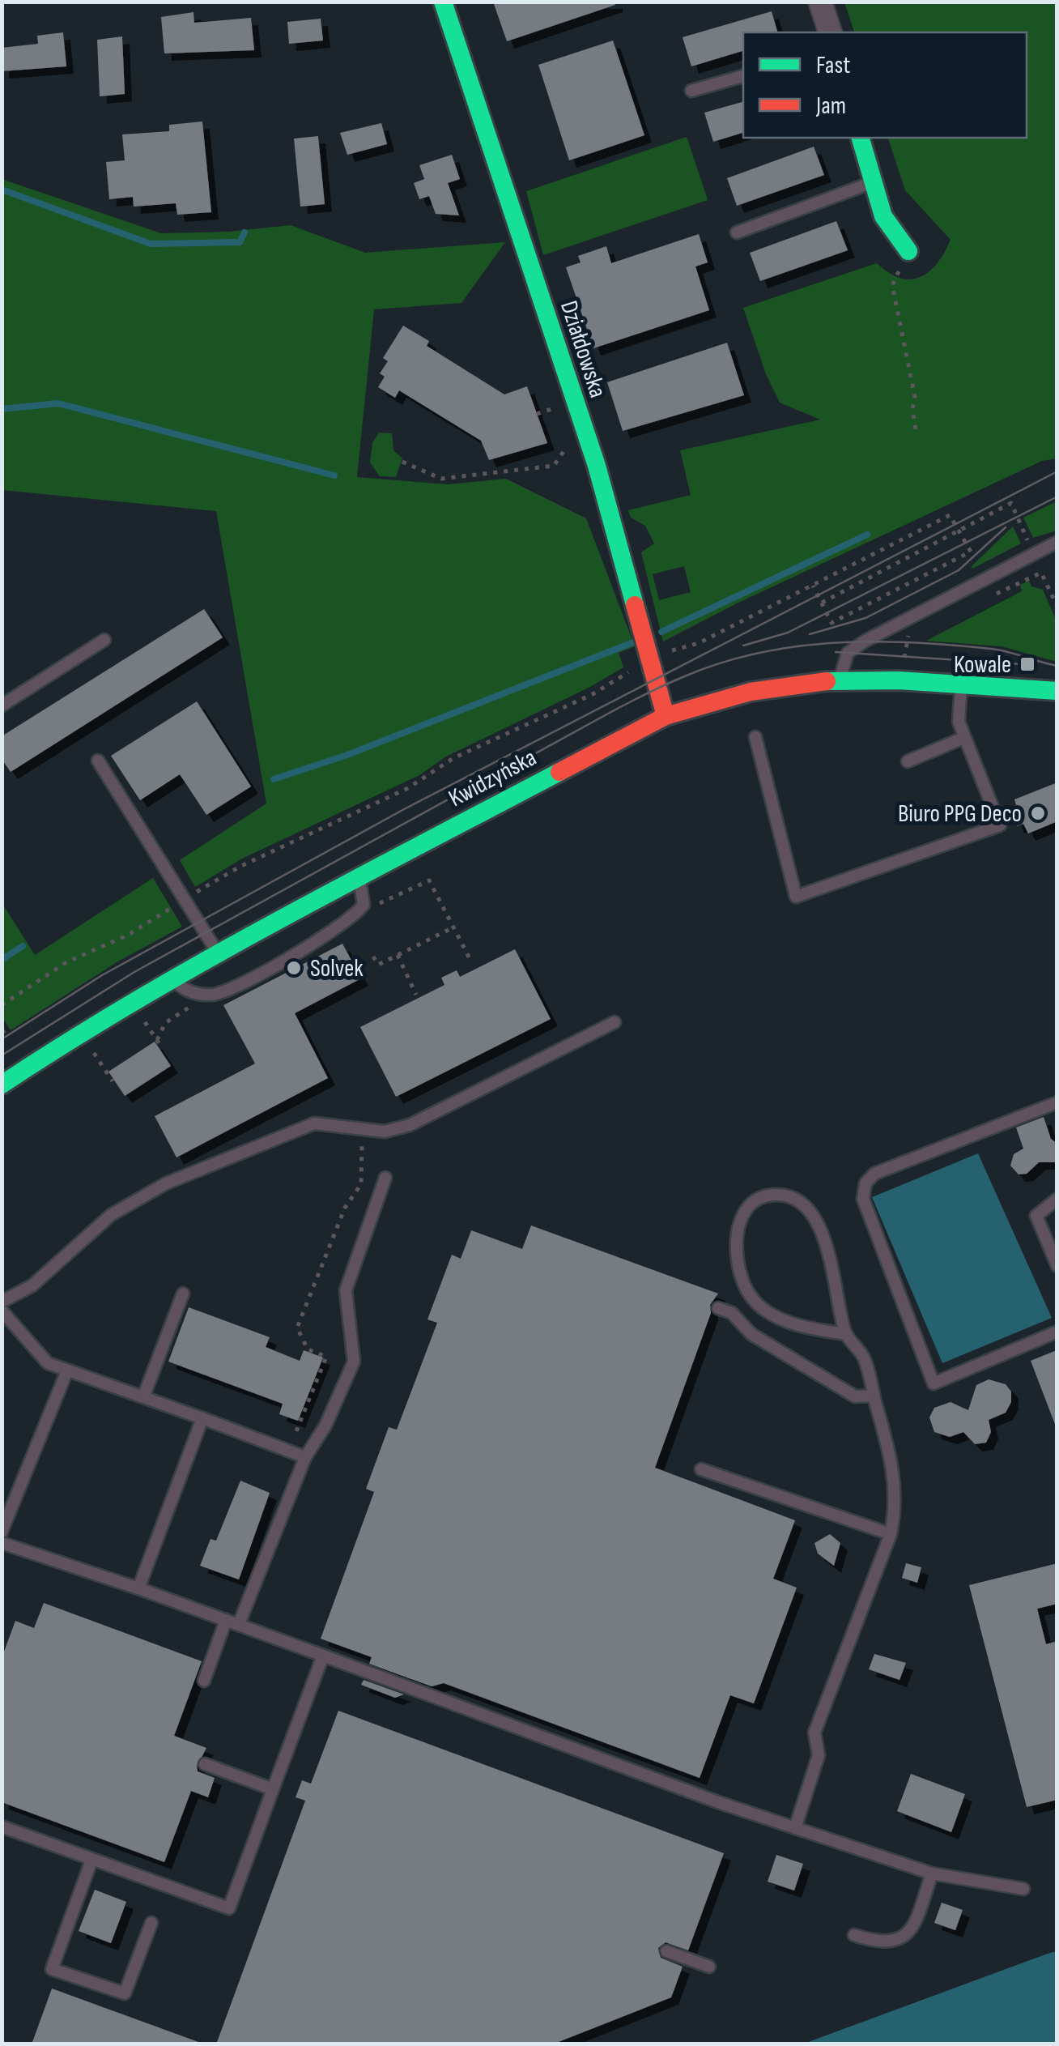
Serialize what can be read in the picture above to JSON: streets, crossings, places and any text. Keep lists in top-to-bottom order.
{
  "streets": {
    "street": ["Działdowska", "Kwidzyńska"]
  },
  "crossings": [
    ["Działdowska", "Kwidzyńska"]
  ],
  "places": {
    "transit": ["Kowale"],
    "other": ["Biuro PPG Deco", "Solvek"]
  },
  "legend": ["Fast", "Jam"]
}
